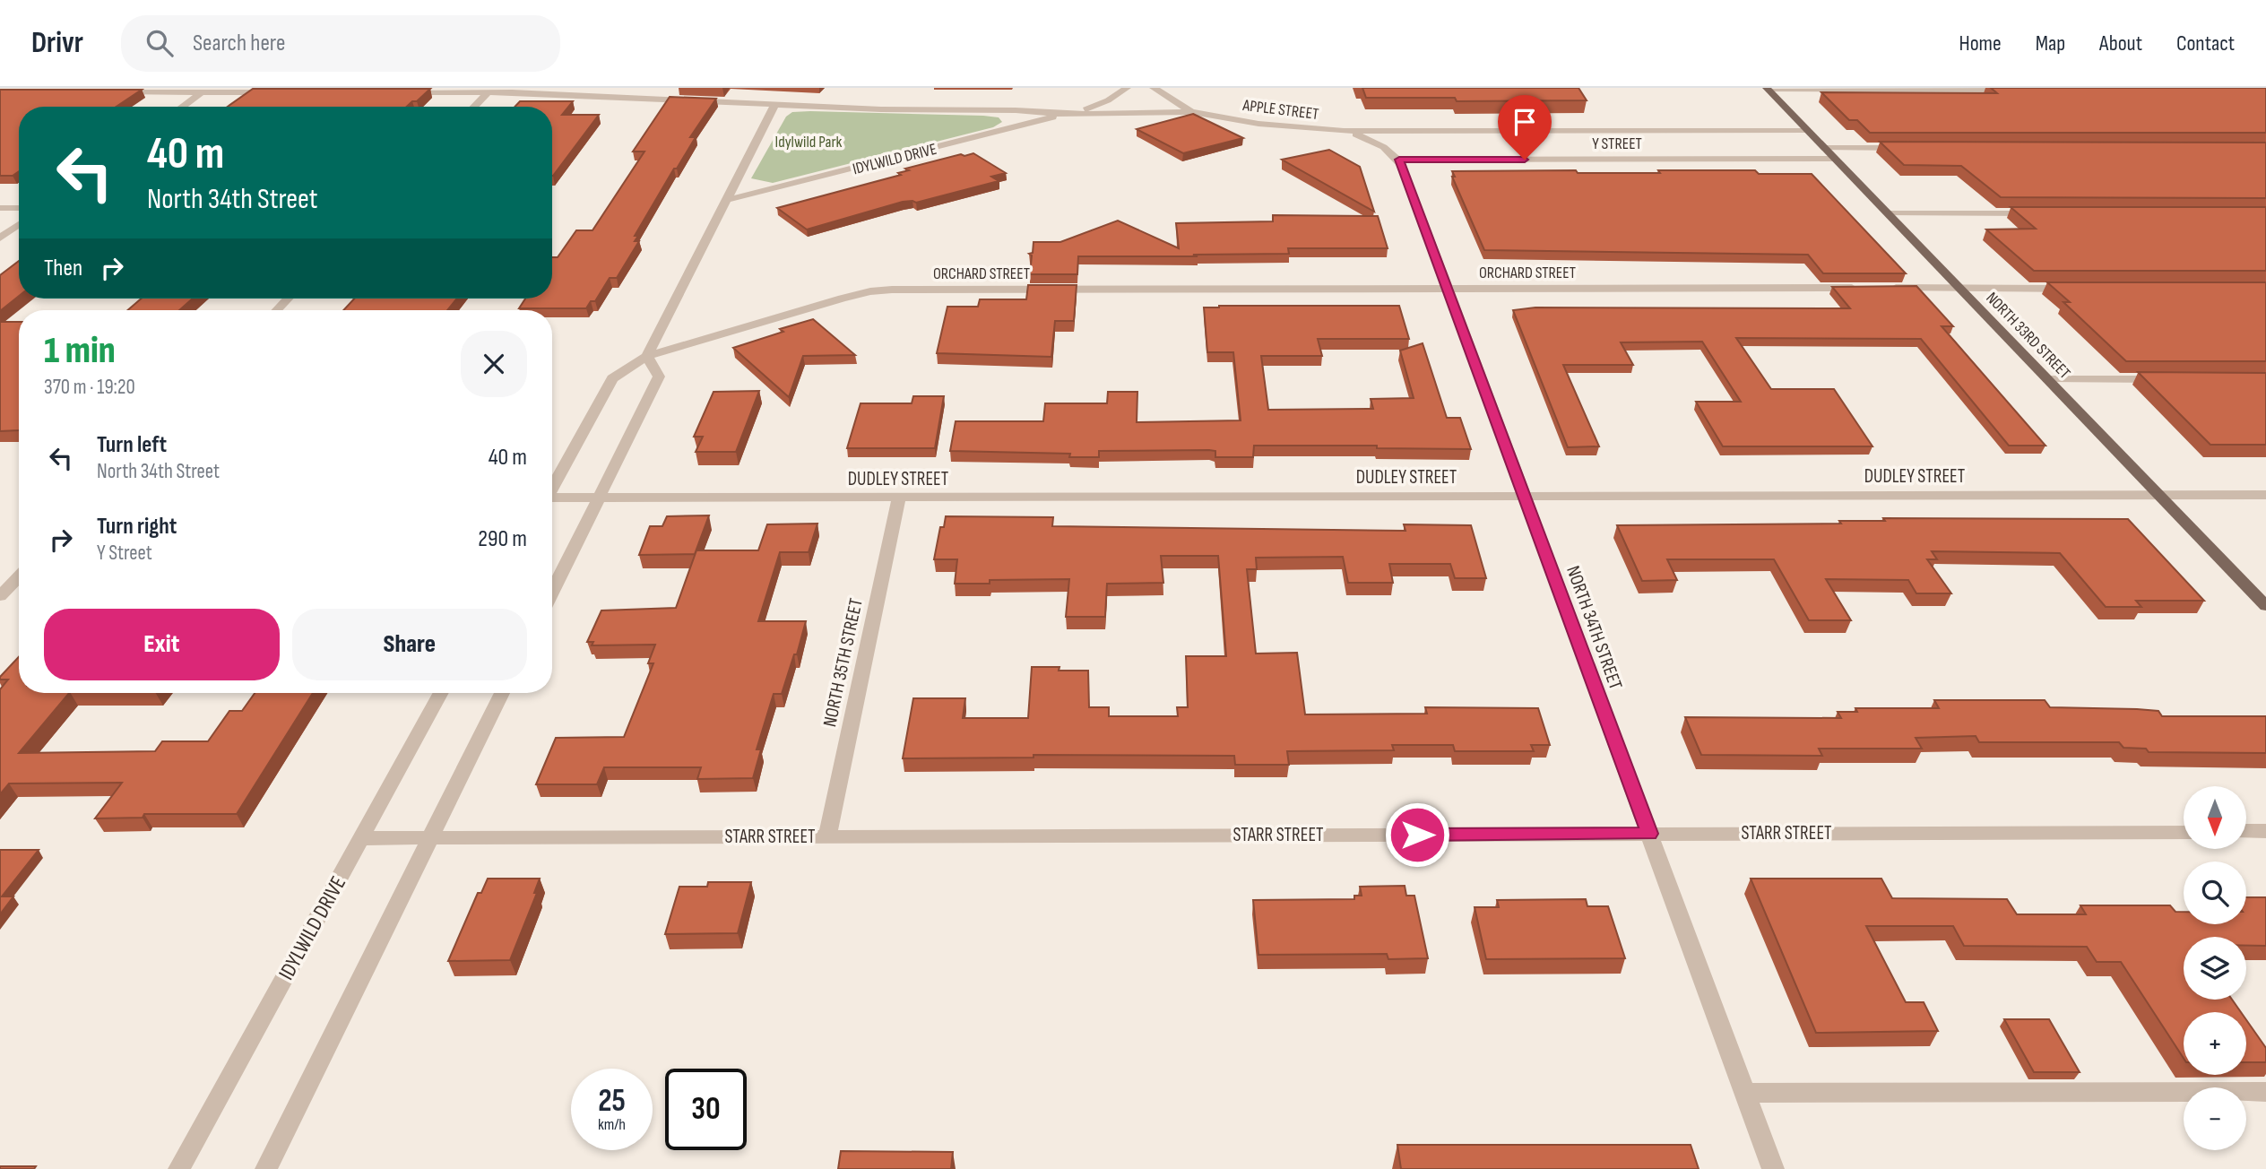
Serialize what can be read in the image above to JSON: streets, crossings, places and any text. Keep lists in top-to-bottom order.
{
  "streets": {
    "main road": ["NORTH 33RD STREET"],
    "street": [
      "APPLE STREET",
      "Y STREET",
      "IDYLWILD DRIVE",
      "ORCHARD STREET",
      "DUDLEY STREET",
      "NORTH 34TH STREET",
      "NORTH 35TH STREET",
      "STARR STREET"
    ]
  },
  "crossings": [
    ["APPLE STREET", "IDYLWILD DRIVE"],
    ["APPLE STREET", "NORTH 33RD STREET"],
    ["Y STREET", "NORTH 33RD STREET"],
    ["Y STREET", "NORTH 34TH STREET"],
    ["IDYLWILD DRIVE", "STARR STREET"],
    ["ORCHARD STREET", "NORTH 33RD STREET"],
    ["ORCHARD STREET", "NORTH 34TH STREET"],
    ["NORTH 33RD STREET", "DUDLEY STREET"],
    ["DUDLEY STREET", "NORTH 34TH STREET"],
    ["DUDLEY STREET", "NORTH 35TH STREET"],
    ["NORTH 34TH STREET", "STARR STREET"],
    ["NORTH 35TH STREET", "STARR STREET"]
  ],
  "parks": ["Idylwild Park"],
  "north": "bottom",
  "page": {
    "header": "Drivr",
    "search": "Search here",
    "nav": [
      "Home",
      "Map",
      "About",
      "Contact"
    ],
    "turn": ["40 m", "North 34th Street"],
    "then": "Then",
    "heading": ["1 min", "370 m · 19:20"],
    "list": [
      {
        "name": "Turn left",
        "note": "North 34th Street",
        "value": "40 m"
      },
      {
        "name": "Turn right",
        "note": "Y Street",
        "value": "290 m"
      }
    ],
    "buttons": ["Exit", "Share"],
    "map_buttons": ["+", "−"],
    "speed": "25 km/h",
    "limit": "30"
  }
}
